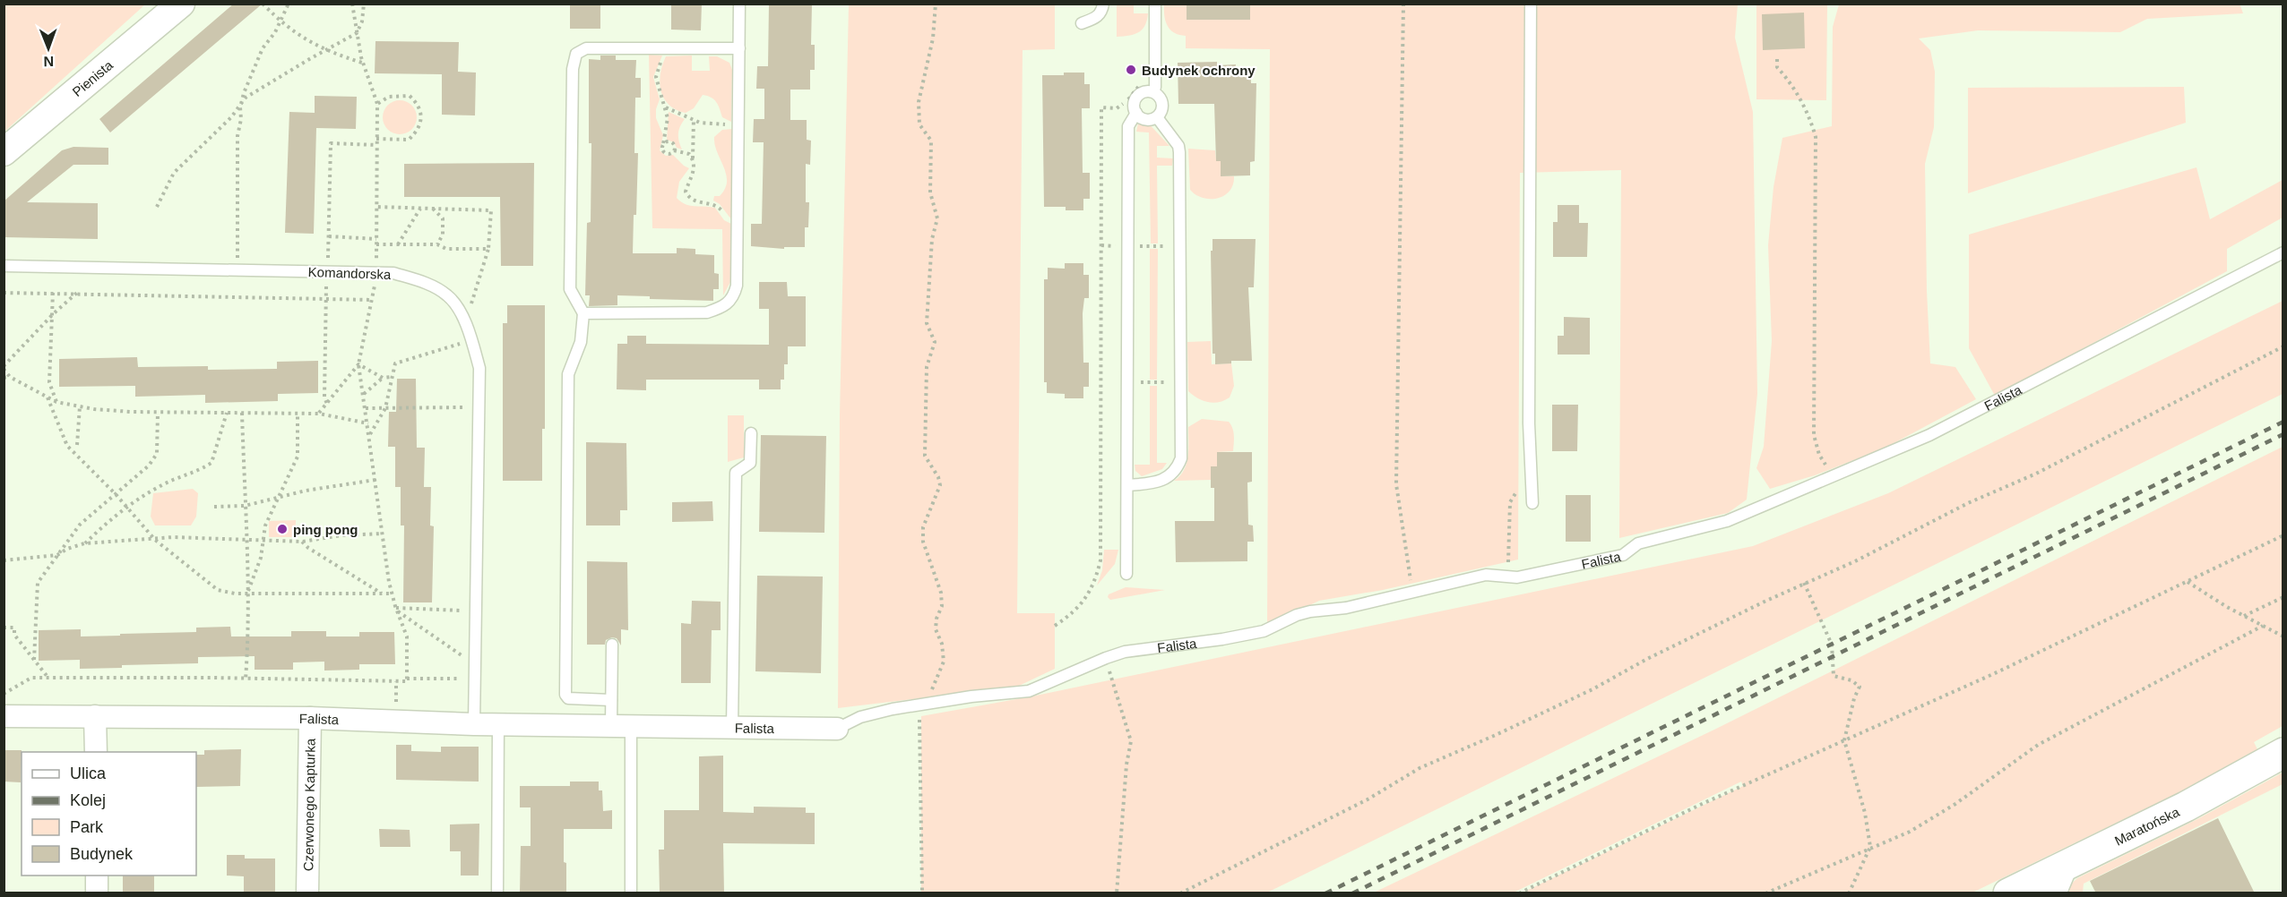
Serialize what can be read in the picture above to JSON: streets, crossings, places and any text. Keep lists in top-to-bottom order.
{
  "streets": {
    "main road": ["Maratońska"],
    "street": ["Pienista", "Falista", "Czerwonego Kapturka"],
    "lane": ["Komandorska"]
  },
  "crossings": [
    ["Komandorska", "Falista"],
    ["Falista", "Czerwonego Kapturka"]
  ],
  "places": ["Budynek ochrony", "ping pong"],
  "legend": [
    "Ulica",
    "Kolej",
    "Park",
    "Budynek"
  ],
  "north": "bottom"
}
